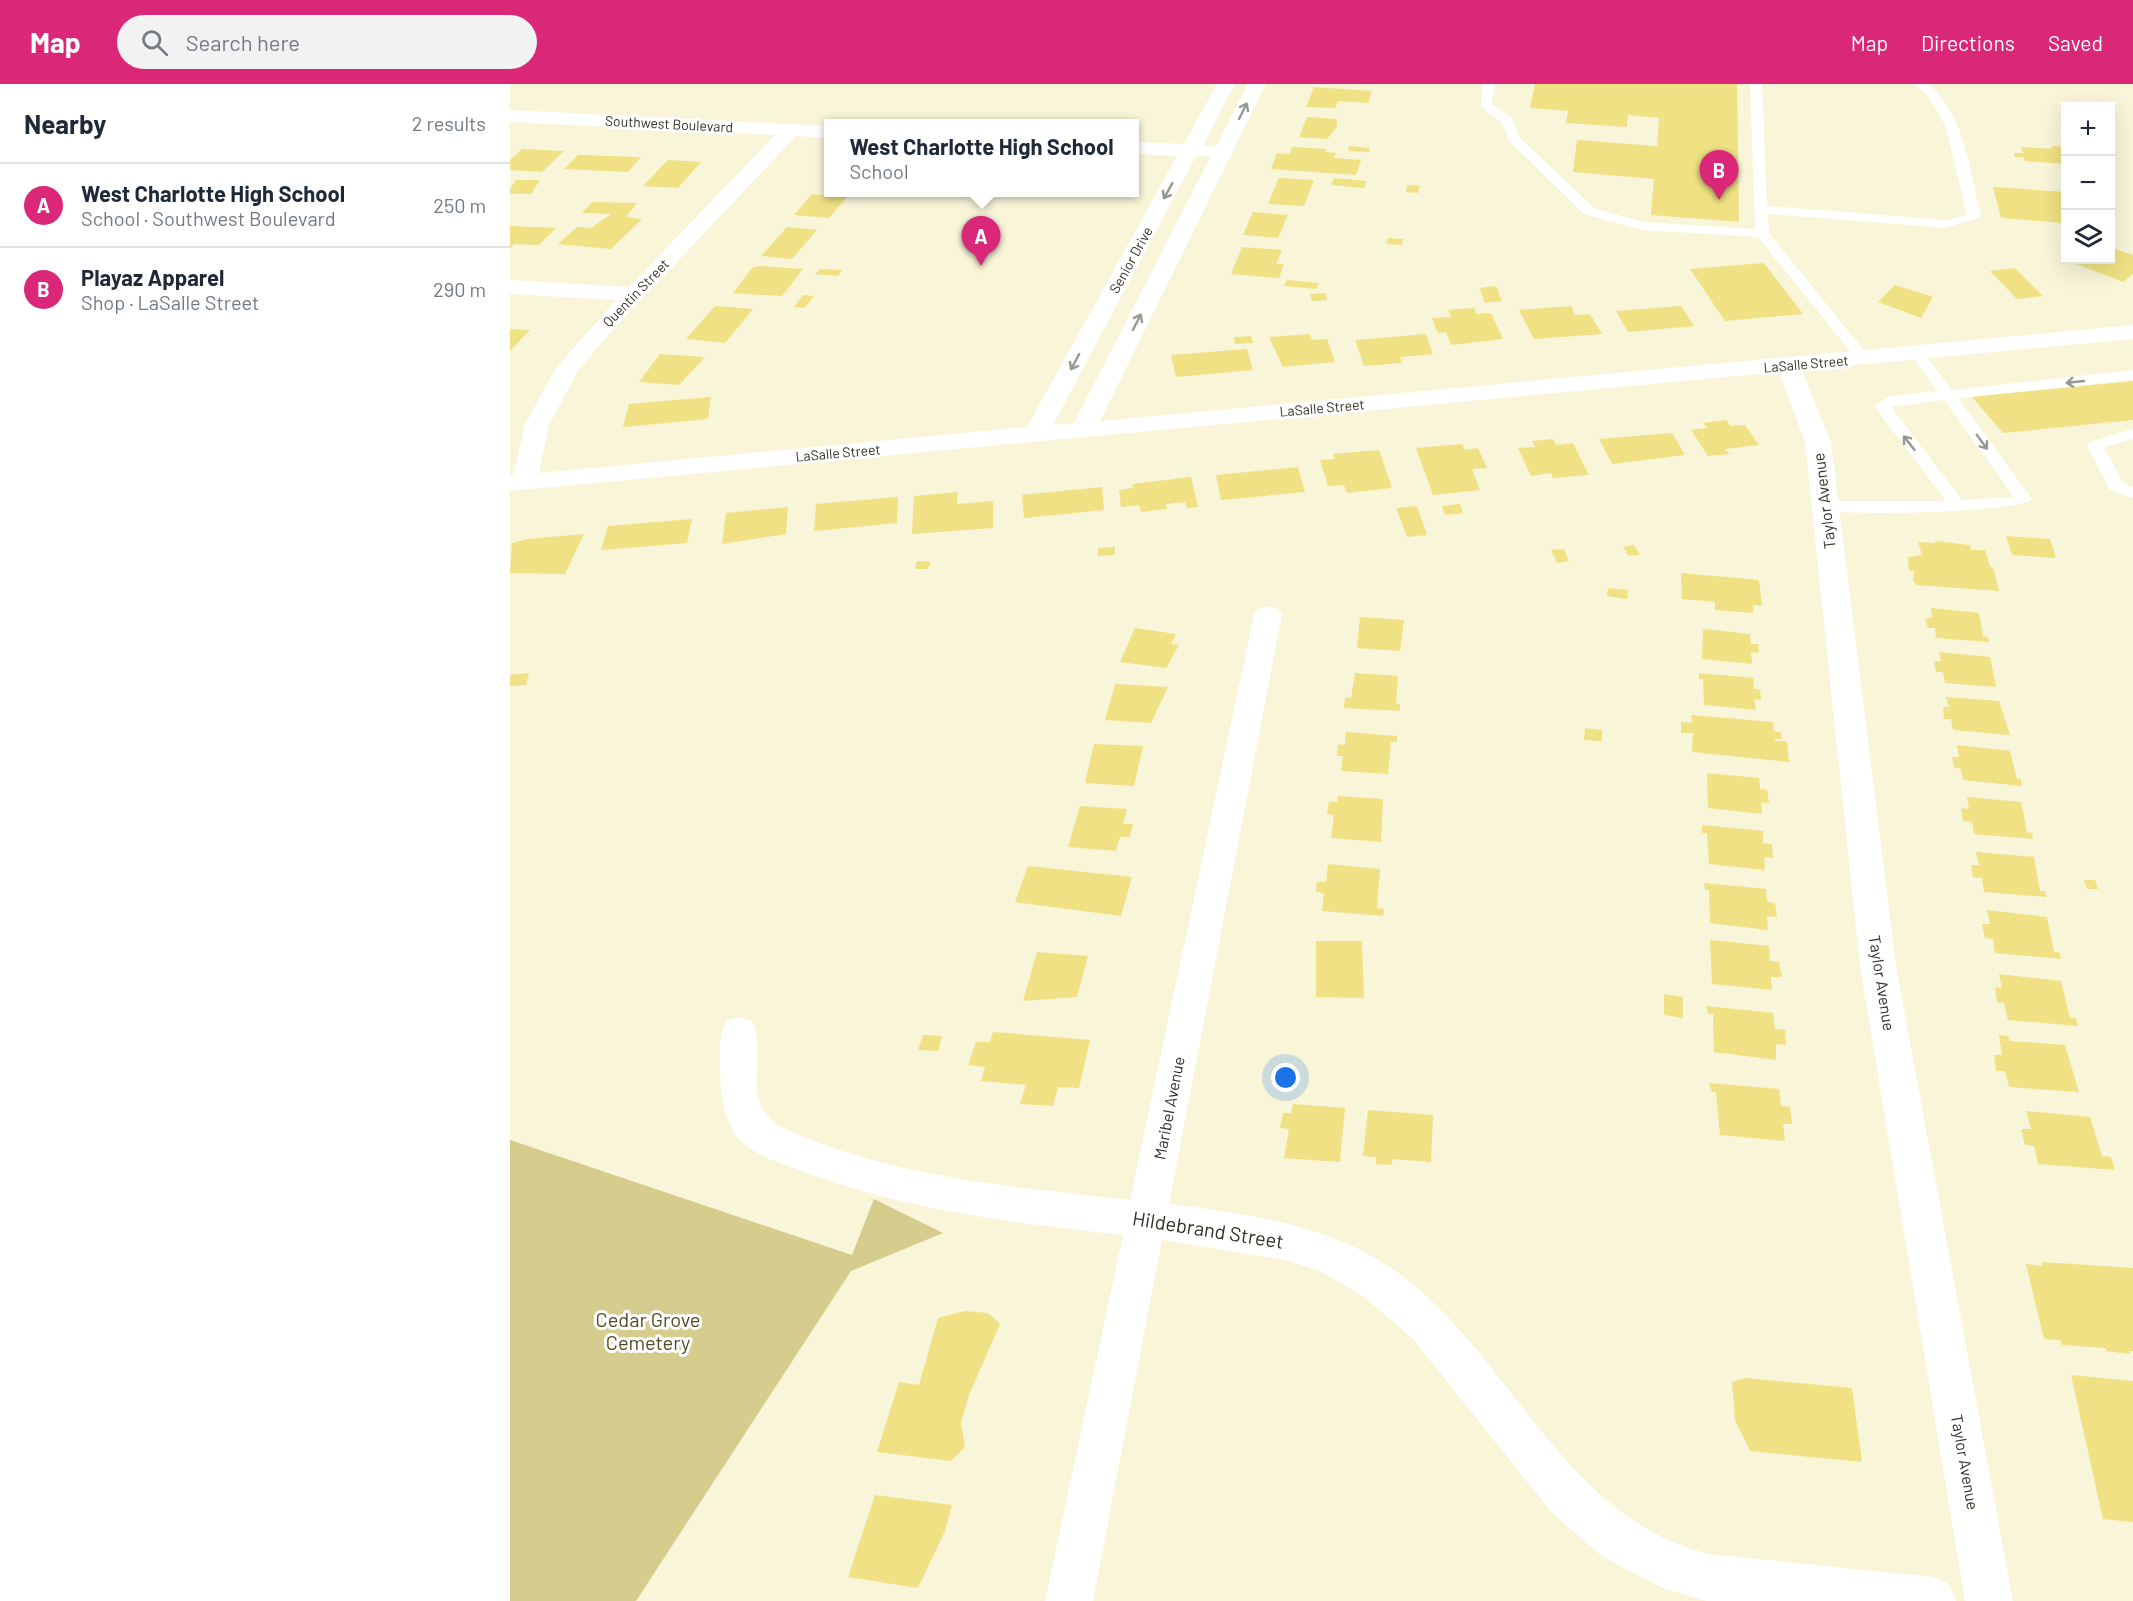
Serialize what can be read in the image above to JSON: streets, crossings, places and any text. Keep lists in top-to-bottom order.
{
  "streets": {
    "street": [
      "Southwest Boulevard",
      "Senior Drive",
      "Quentin Street",
      "LaSalle Street",
      "Taylor Avenue",
      "Maribel Avenue",
      "Hildebrand Street"
    ]
  },
  "crossings": [
    ["Southwest Boulevard", "Quentin Street"],
    ["Senior Drive", "LaSalle Street"],
    ["Quentin Street", "LaSalle Street"],
    ["LaSalle Street", "Taylor Avenue"],
    ["Maribel Avenue", "Hildebrand Street"]
  ],
  "parks": ["Cedar Grove Cemetery"],
  "page": {
    "header": "Map",
    "search": "Search here",
    "nav": ["Map", "Directions", "Saved"],
    "heading": ["Nearby", "2 results"],
    "map_buttons": ["+", "−"],
    "popup": ["West Charlotte High School", "School"],
    "pins": ["B", "A"],
    "list": [
      {
        "mark": "A",
        "name": "West Charlotte High School",
        "note": "School · Southwest Boulevard",
        "value": "250 m"
      },
      {
        "mark": "B",
        "name": "Playaz Apparel",
        "note": "Shop · LaSalle Street",
        "value": "290 m"
      }
    ]
  }
}
